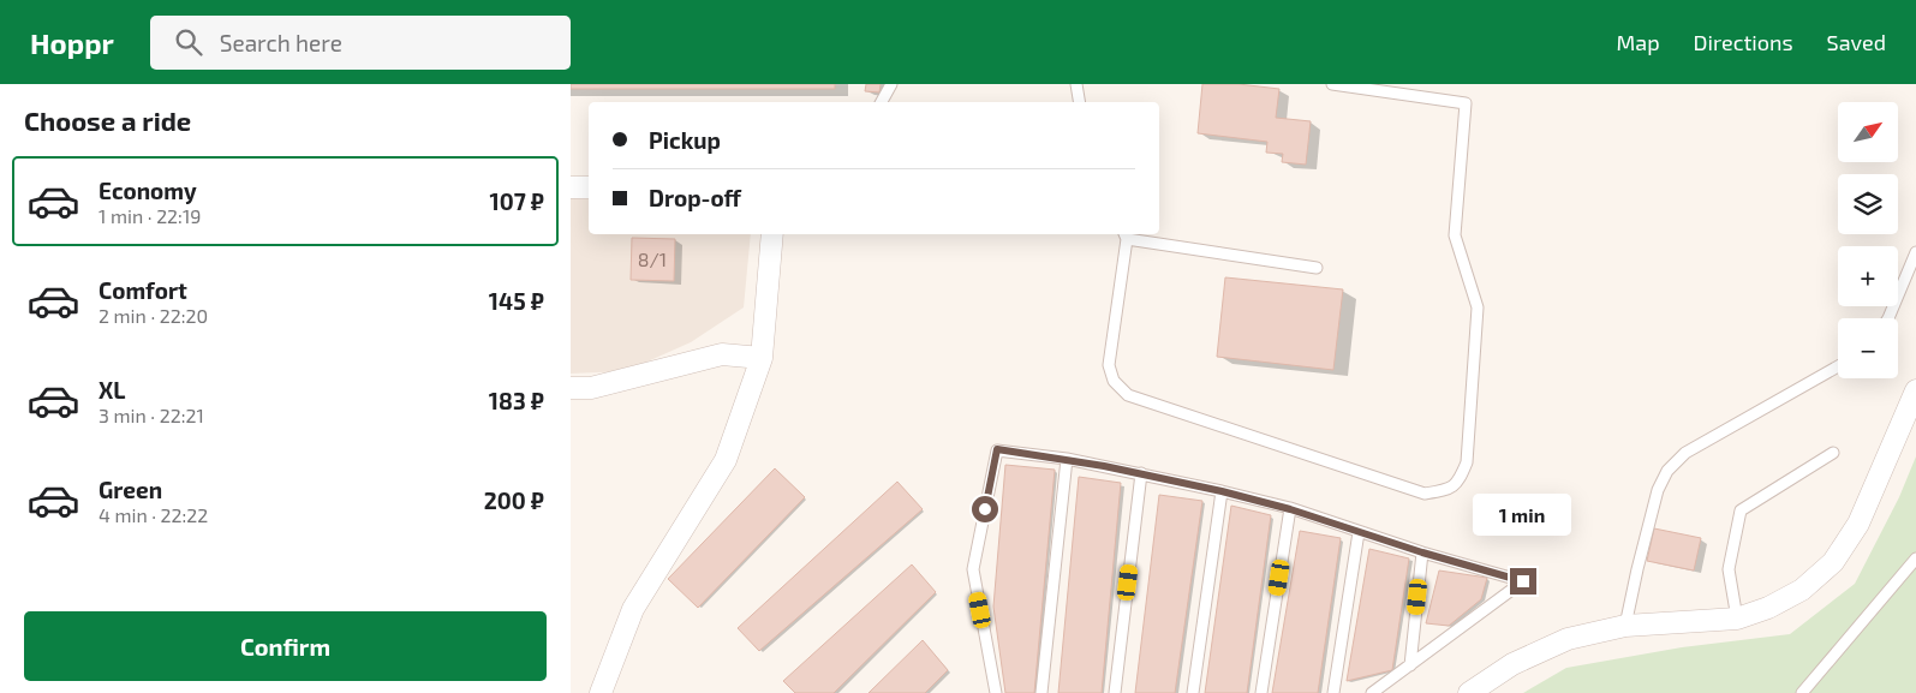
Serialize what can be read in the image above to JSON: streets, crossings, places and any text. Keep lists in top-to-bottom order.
{
  "house_numbers": ["8/1"],
  "north": "top right",
  "page": {
    "header": "Hoppr",
    "search": "Search here",
    "nav": ["Map", "Directions", "Saved"],
    "heading": "Choose a ride",
    "map_buttons": ["+", "−"],
    "banner": ["Pickup", "Drop-off"],
    "list": [
      {
        "name": "Economy",
        "note": "1 min · 22:19",
        "value": "107 ₽"
      },
      {
        "name": "Comfort",
        "note": "2 min · 22:20",
        "value": "145 ₽"
      },
      {
        "name": "XL",
        "note": "3 min · 22:21",
        "value": "183 ₽"
      },
      {
        "name": "Green",
        "note": "4 min · 22:22",
        "value": "200 ₽"
      }
    ],
    "bubble": "1 min",
    "buttons": "Confirm"
  }
}
